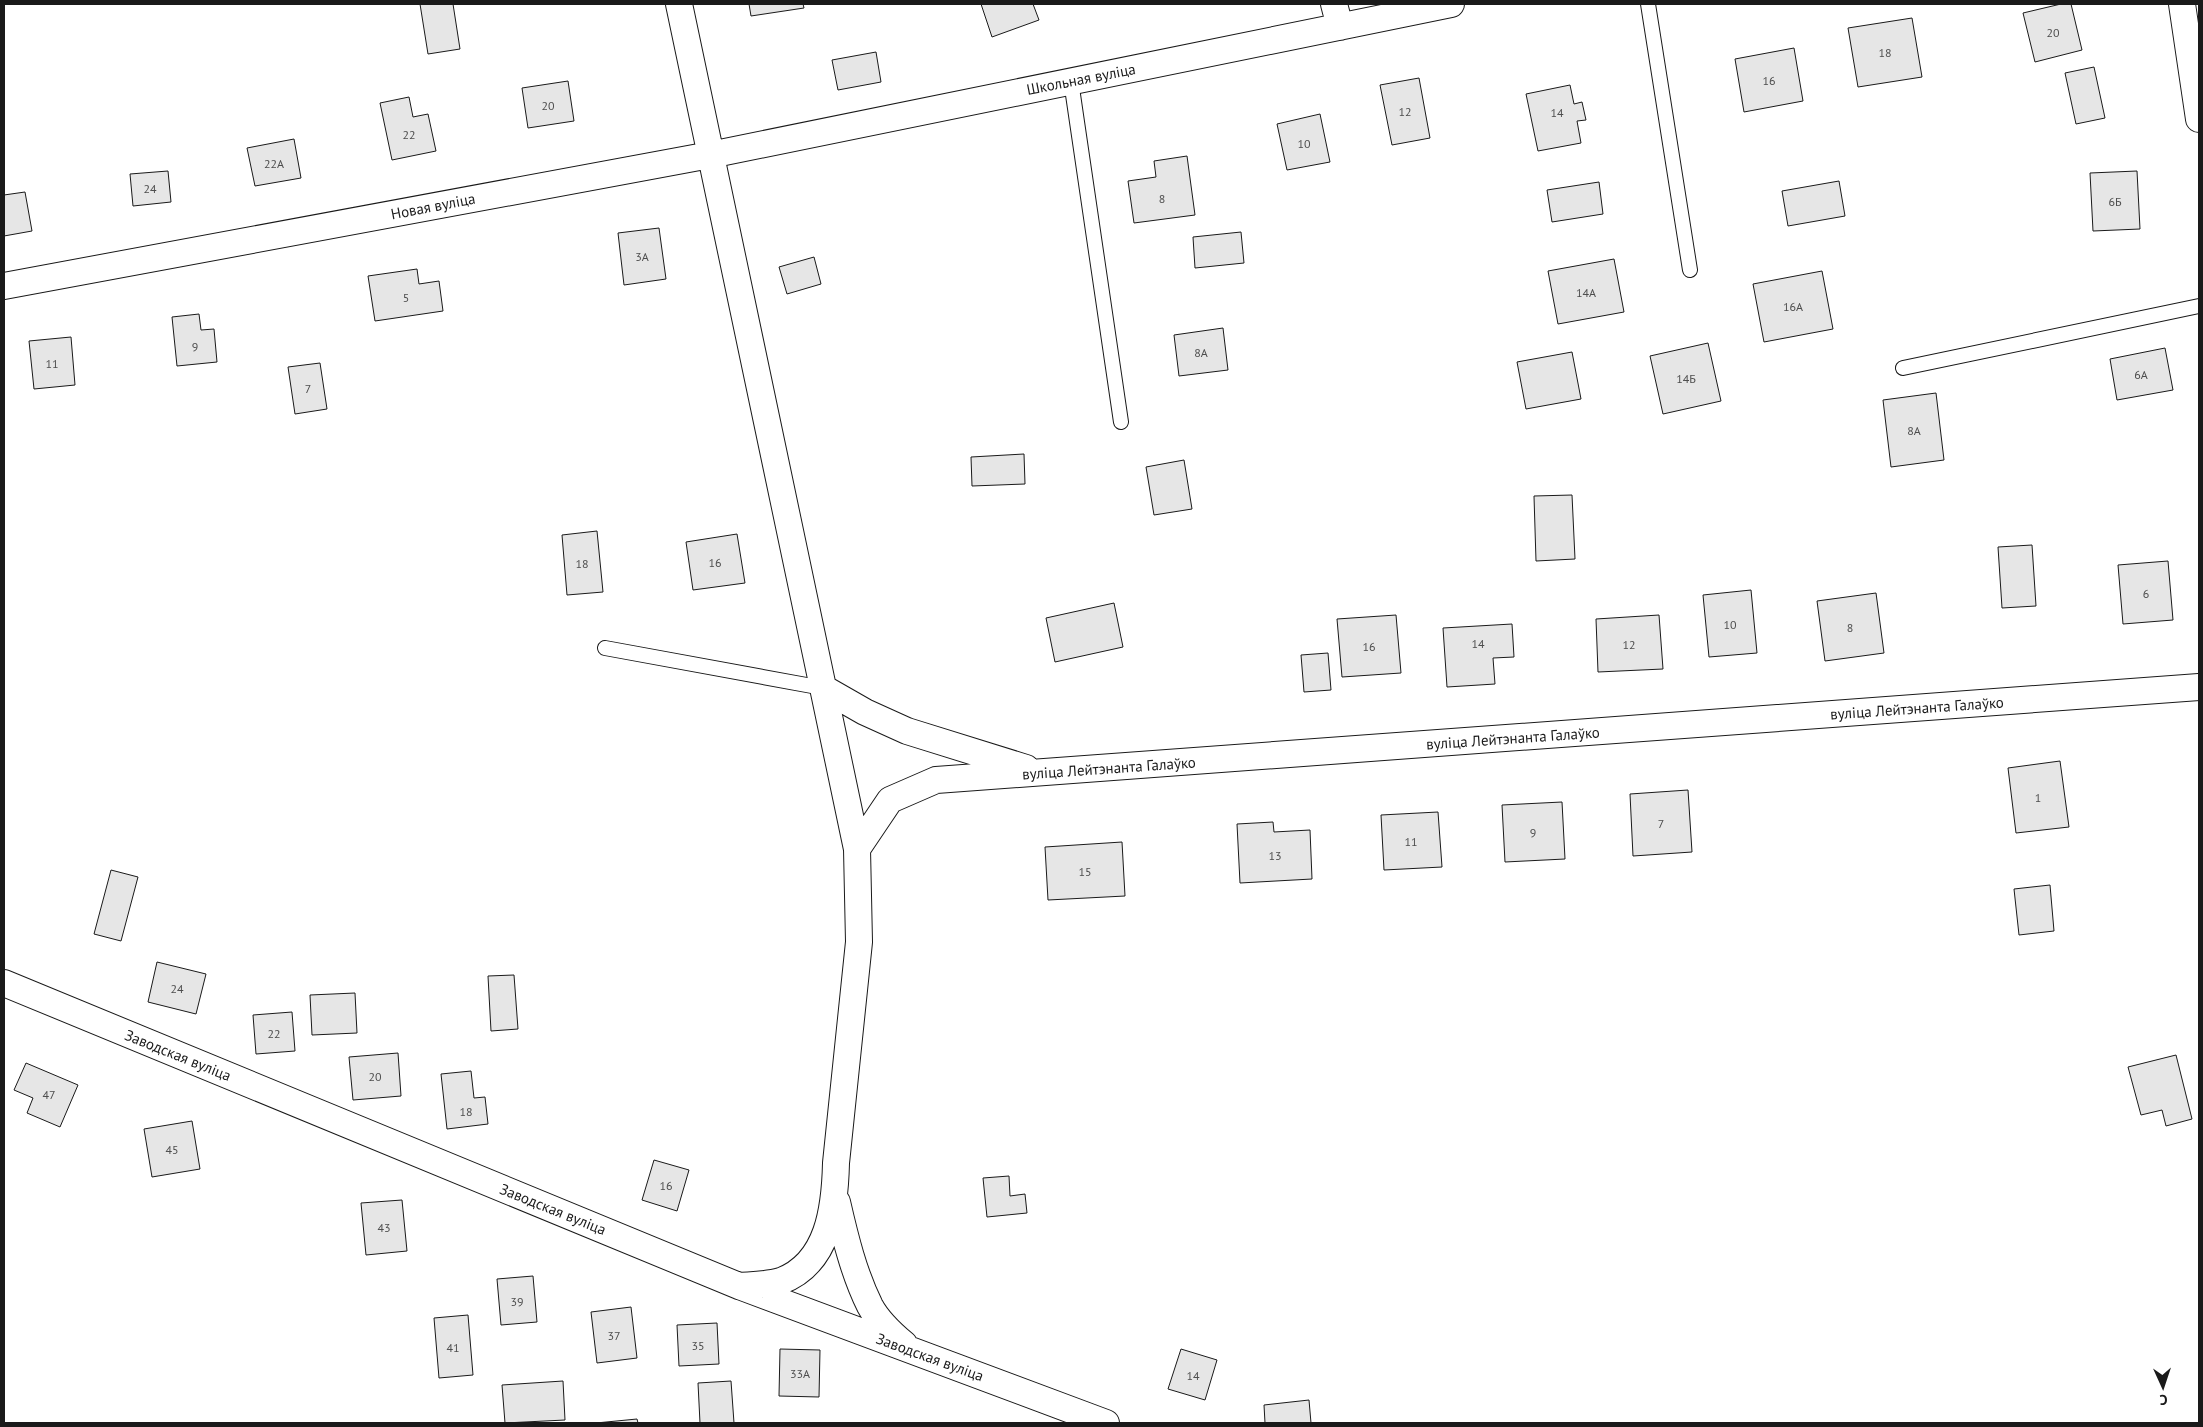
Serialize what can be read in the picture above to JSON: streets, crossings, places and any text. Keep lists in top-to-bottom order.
{
  "streets": {
    "street": [
      "Школьная вуліца",
      "Новая вуліца",
      "вуліца Лейтэнанта Галаўко",
      "Заводская вуліца"
    ]
  },
  "crossings": [
    ["Школьная вуліца", "Новая вуліца"]
  ],
  "house_numbers": [
    "20",
    "18",
    "16",
    "20",
    "12",
    "14",
    "22",
    "10",
    "22А",
    "24",
    "8",
    "6Б",
    "3А",
    "14А",
    "5",
    "16А",
    "9",
    "8А",
    "11",
    "6А",
    "14Б",
    "7",
    "8А",
    "16",
    "18",
    "6",
    "10",
    "8",
    "14",
    "12",
    "16",
    "1",
    "7",
    "9",
    "11",
    "13",
    "15",
    "24",
    "22",
    "20",
    "47",
    "18",
    "45",
    "16",
    "43",
    "39",
    "37",
    "35",
    "41",
    "33А",
    "14"
  ],
  "north": "bottom"
}
